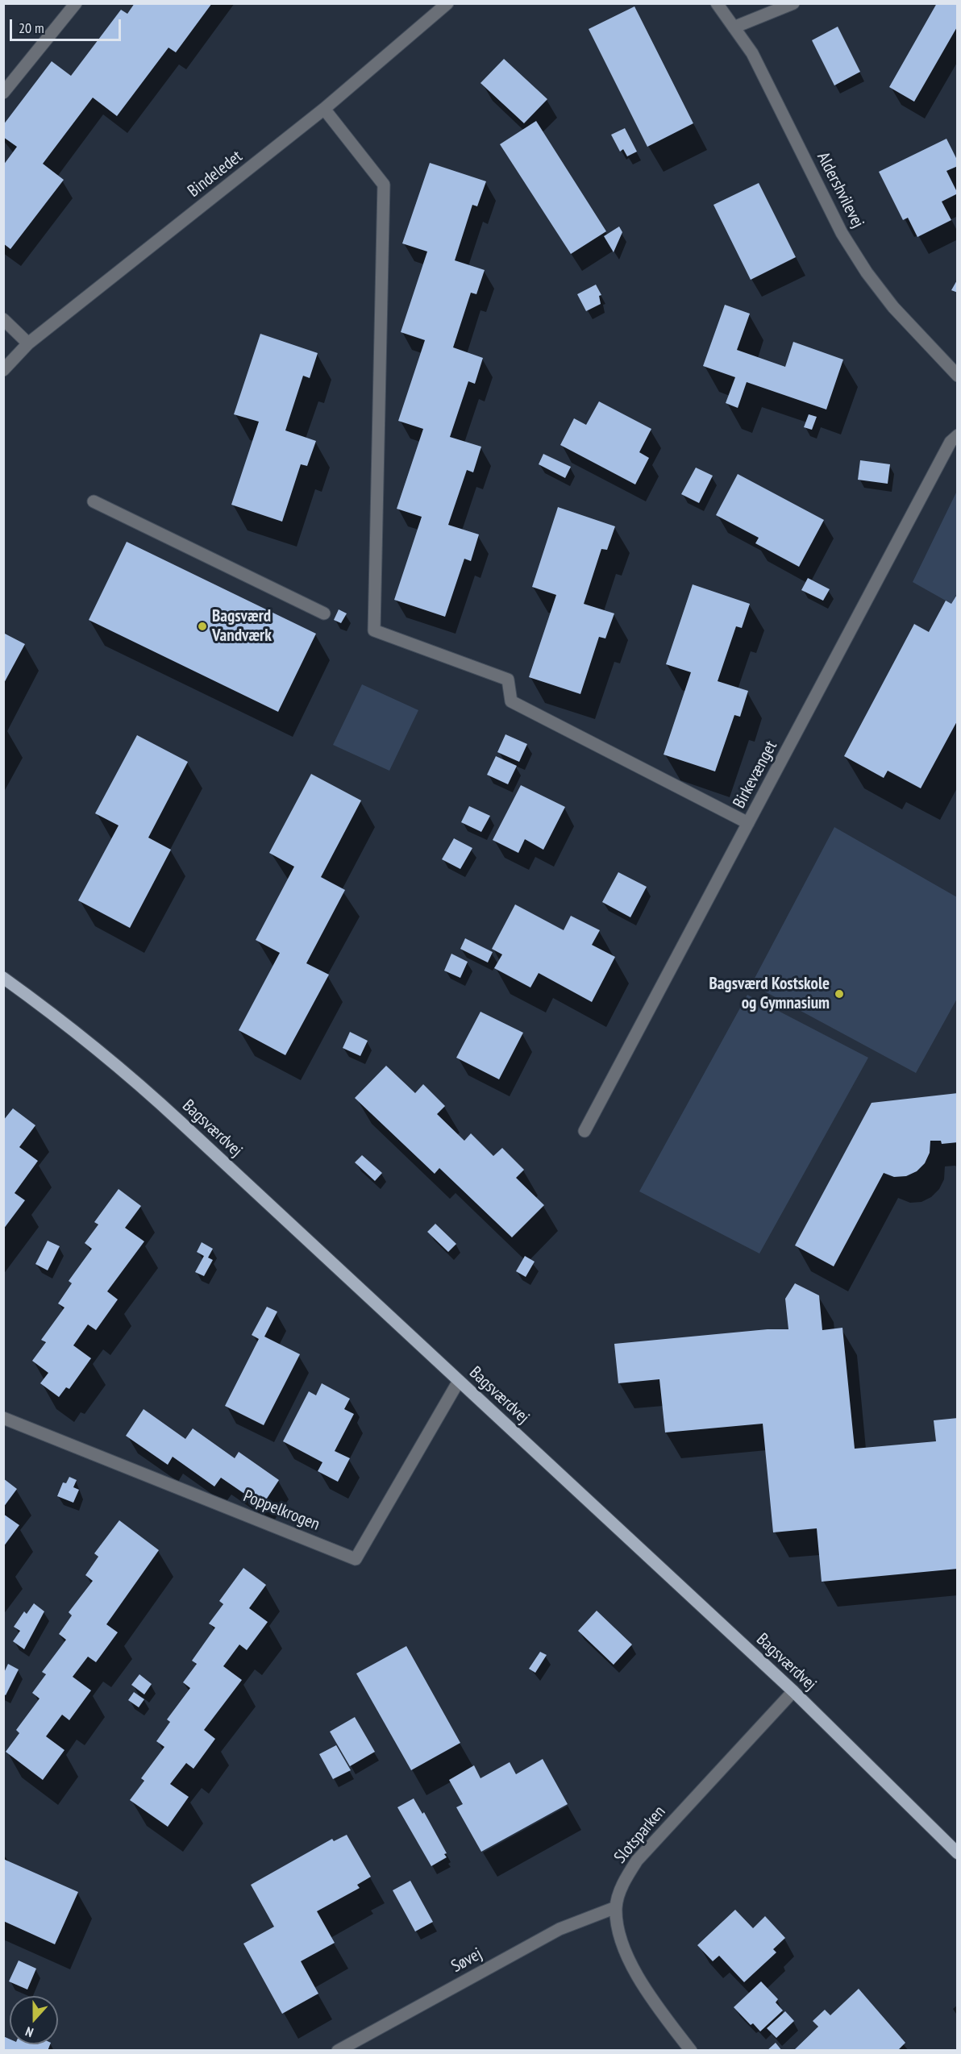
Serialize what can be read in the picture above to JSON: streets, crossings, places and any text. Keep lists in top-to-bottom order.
{
  "streets": {
    "main road": ["Bagsværdvej"],
    "street": [
      "Bindeledet",
      "Aldershvilevej",
      "Birkevænget",
      "Poppelkrogen",
      "Slotsparken",
      "Søvej"
    ]
  },
  "crossings": [
    ["Bagsværdvej", "Poppelkrogen"],
    ["Bagsværdvej", "Slotsparken"],
    ["Slotsparken", "Søvej"]
  ],
  "places": ["Bagsværd Vandværk", "Bagsværd Kostskole og Gymnasium"],
  "scale_bar": "20 m",
  "north": "bottom"
}
